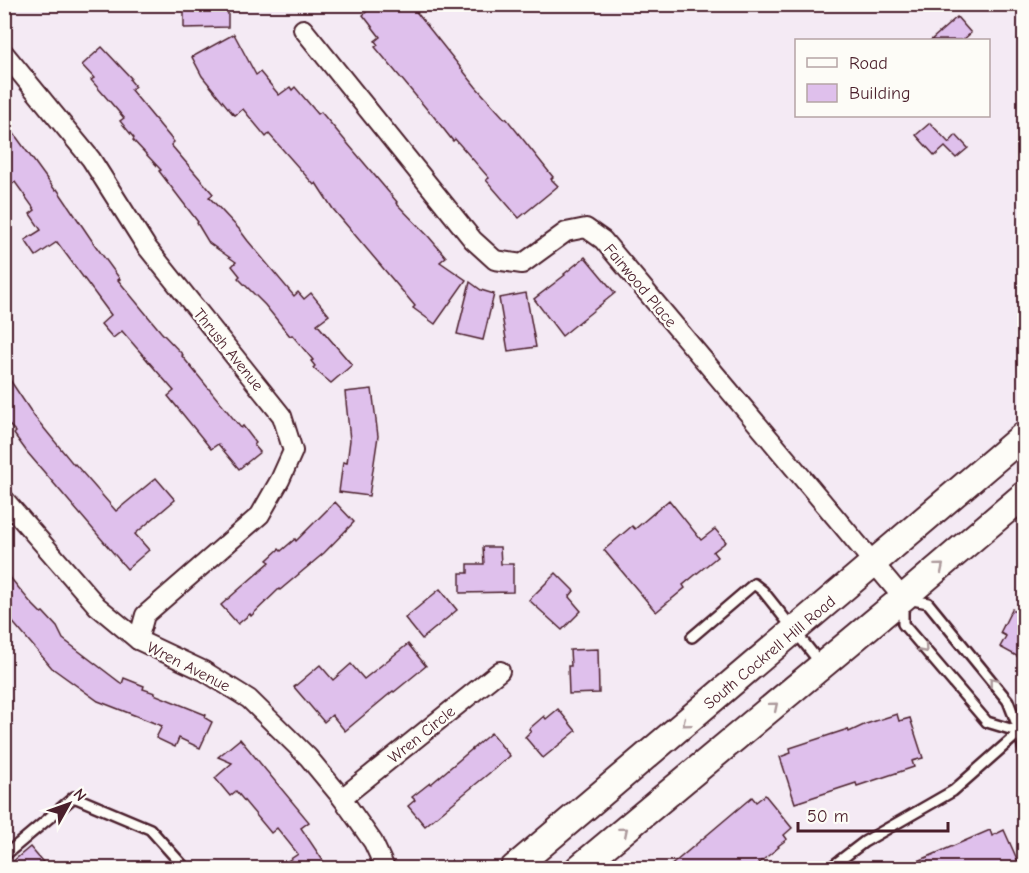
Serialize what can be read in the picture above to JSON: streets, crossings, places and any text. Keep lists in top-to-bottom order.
{
  "streets": {
    "main road": ["South Cockrell Hill Road"],
    "street": [
      "Fairwood Place",
      "Thrush Avenue",
      "Wren Avenue",
      "Wren Circle"
    ]
  },
  "crossings": [
    ["Fairwood Place", "South Cockrell Hill Road"],
    ["Thrush Avenue", "Wren Avenue"],
    ["Wren Avenue", "Wren Circle"]
  ],
  "legend": ["Road", "Building"],
  "scale_bar": "50 m",
  "north": "top right"
}
